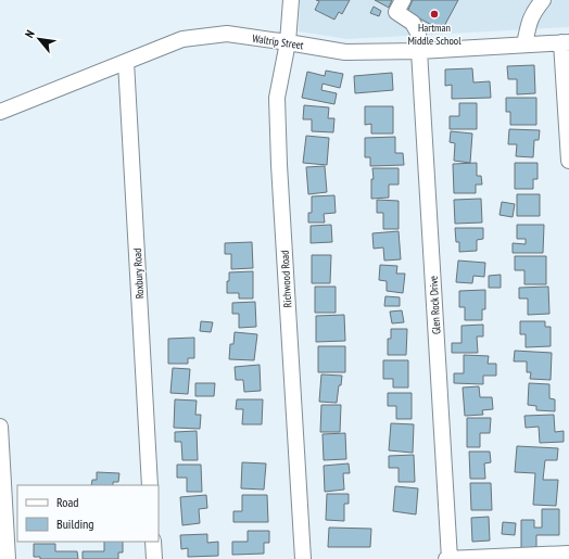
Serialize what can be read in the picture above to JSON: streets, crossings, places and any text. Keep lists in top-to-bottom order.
{
  "streets": {
    "street": [
      "Waltrip Street",
      "Roxbury Road",
      "Richwood Road",
      "Glen Rock Drive"
    ]
  },
  "crossings": [
    ["Waltrip Street", "Roxbury Road"],
    ["Waltrip Street", "Richwood Road"],
    ["Waltrip Street", "Glen Rock Drive"]
  ],
  "places": ["Hartman Middle School"],
  "legend": ["Road", "Building"],
  "north": "top left"
}
